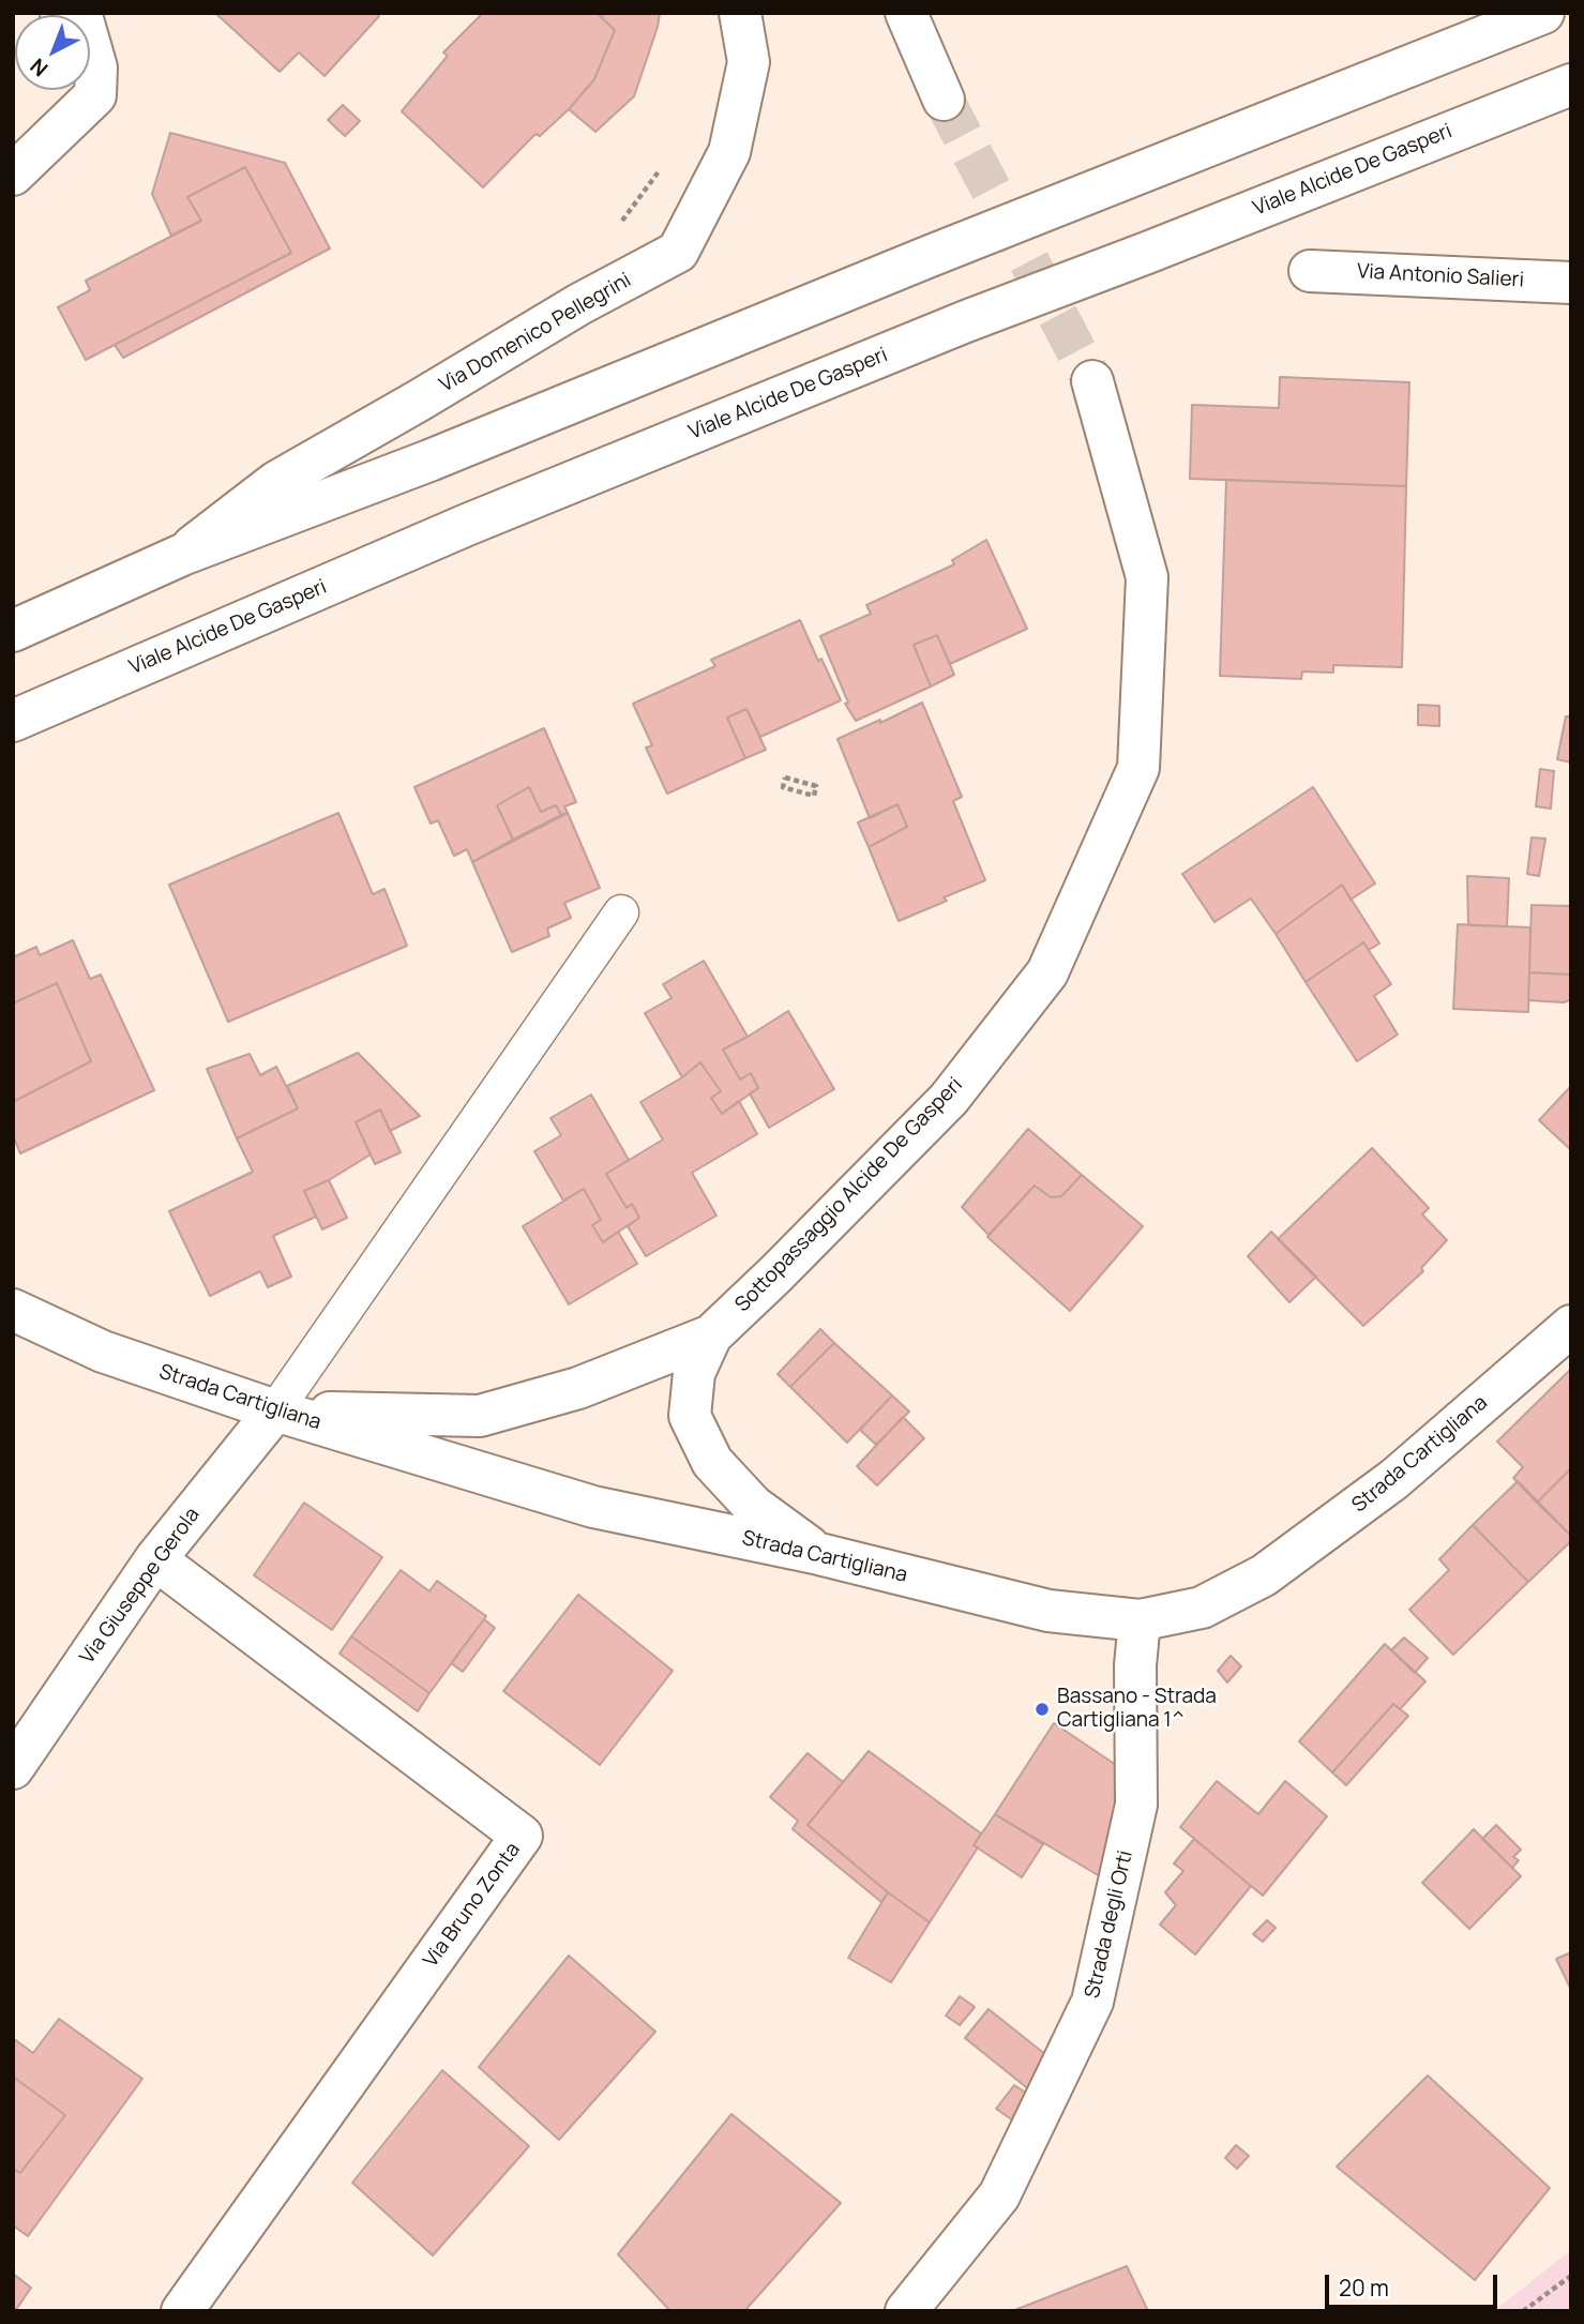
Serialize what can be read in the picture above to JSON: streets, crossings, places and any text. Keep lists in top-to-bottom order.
{
  "streets": {
    "street": [
      "Viale Alcide De Gasperi",
      "Via Antonio Salieri",
      "Via Domenico Pellegrini",
      "Sottopassaggio Alcide De Gasperi",
      "Strada Cartigliana",
      "Via Giuseppe Gerola",
      "Via Bruno Zonta",
      "Strada degli Orti"
    ]
  },
  "crossings": [
    ["Sottopassaggio Alcide De Gasperi", "Strada Cartigliana"],
    ["Sottopassaggio Alcide De Gasperi", "Via Giuseppe Gerola"],
    ["Strada Cartigliana", "Via Giuseppe Gerola"],
    ["Strada Cartigliana", "Strada degli Orti"],
    ["Via Giuseppe Gerola", "Via Bruno Zonta"]
  ],
  "places": ["Bassano - Strada Cartigliana 1^"],
  "scale_bar": "20 m",
  "north": "bottom left"
}
